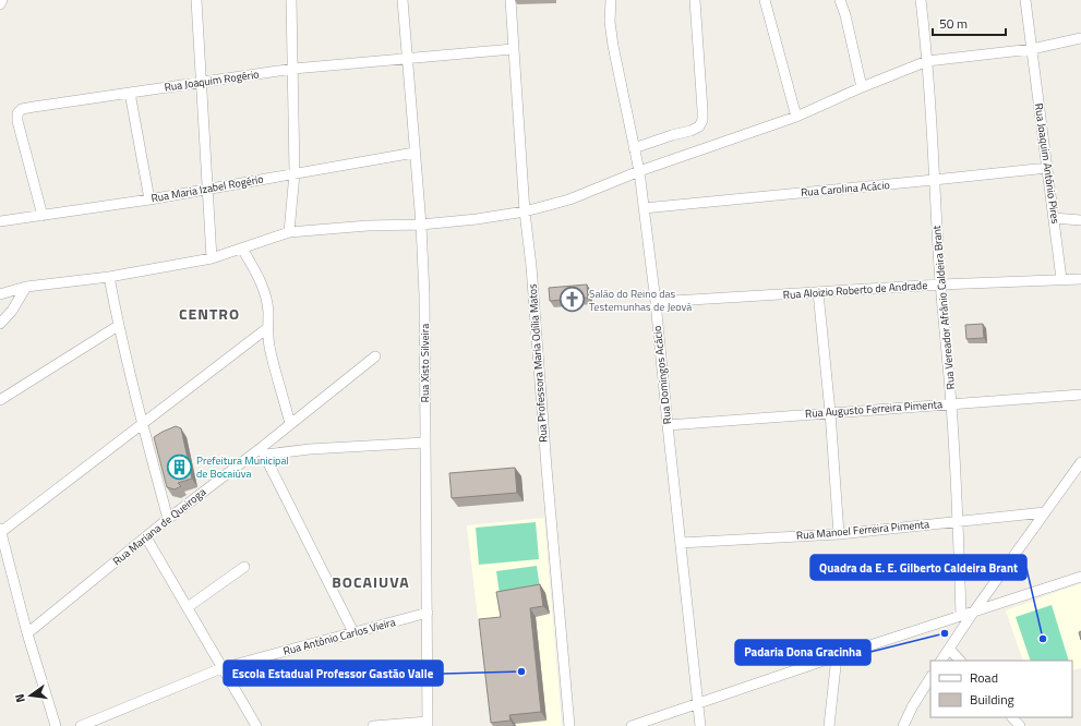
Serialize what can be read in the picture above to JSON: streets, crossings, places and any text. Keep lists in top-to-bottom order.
{
  "streets": {
    "street": [
      "Rua Joaquim Rogério",
      "Rua Joaquim Antônio Pires",
      "Rua Maria Izabel Rogério",
      "Rua Carolina Acácio",
      "Rua Aloizio Roberto de Andrade",
      "Rua Vereador Afrânio Caldeira Brant",
      "Rua Xisto Silveira",
      "Rua Professora Maria Odília Matos",
      "Rua Domingos Acácio",
      "Rua Augusto Ferreira Pimenta",
      "Rua Mariana de Queiroga",
      "Rua Manoel Ferreira Pimenta",
      "Rua Antônio Carlos Vieira"
    ]
  },
  "crossings": [
    ["Rua Joaquim Rogério", "Rua Maria Izabel Rogério"],
    ["Rua Joaquim Rogério", "Rua Xisto Silveira"],
    ["Rua Joaquim Rogério", "Rua Professora Maria Odília Matos"],
    ["Rua Joaquim Antônio Pires", "Rua Carolina Acácio"],
    ["Rua Joaquim Antônio Pires", "Rua Aloizio Roberto de Andrade"],
    ["Rua Maria Izabel Rogério", "Rua Xisto Silveira"],
    ["Rua Carolina Acácio", "Rua Vereador Afrânio Caldeira Brant"],
    ["Rua Carolina Acácio", "Rua Domingos Acácio"],
    ["Rua Aloizio Roberto de Andrade", "Rua Vereador Afrânio Caldeira Brant"],
    ["Rua Aloizio Roberto de Andrade", "Rua Domingos Acácio"],
    ["Rua Vereador Afrânio Caldeira Brant", "Rua Augusto Ferreira Pimenta"],
    ["Rua Vereador Afrânio Caldeira Brant", "Rua Manoel Ferreira Pimenta"],
    ["Rua Xisto Silveira", "Rua Antônio Carlos Vieira"],
    ["Rua Domingos Acácio", "Rua Augusto Ferreira Pimenta"],
    ["Rua Domingos Acácio", "Rua Manoel Ferreira Pimenta"]
  ],
  "districts": ["CENTRO", "BOCAIUVA"],
  "places": {
    "church": ["Salão do Reino das Testemunhas de Jeová"],
    "building": ["Prefeitura Municipal de Bocaiúva"],
    "other": ["Padaria Dona Gracinha", "Quadra da E. E. Gilberto Caldeira Brant", "Escola Estadual Professor Gastão Valle"]
  },
  "legend": ["Road", "Building"],
  "scale_bar": "50 m",
  "north": "left"
}
